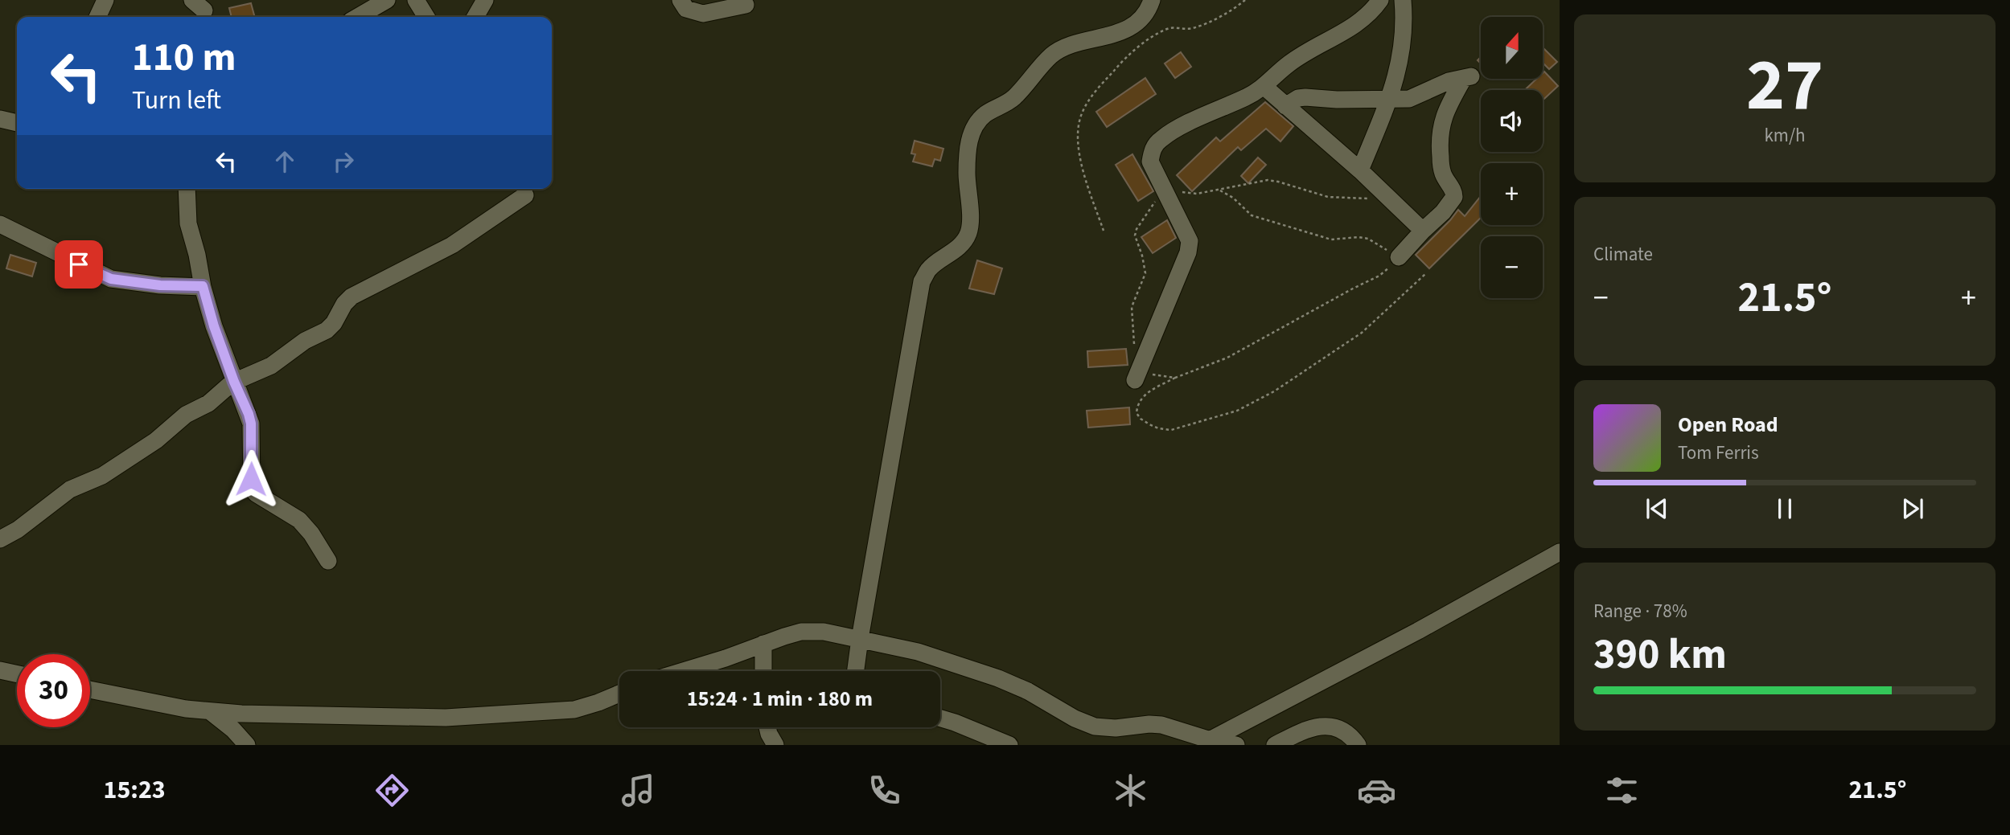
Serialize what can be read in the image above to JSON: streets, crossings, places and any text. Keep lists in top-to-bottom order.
{
  "north": "top",
  "page": {
    "tile": [
      ["27", "km/h"],
      "Climate",
      ["Range · 78%", "390 km"]
    ],
    "map_buttons": ["+", "−"],
    "turn": ["110 m", "Turn left"],
    "heat": ["−", "21.5°", "+"],
    "song": ["Open Road", "Tom Ferris"],
    "limit": "30",
    "trip": "15:24 · 1 min · 180 m",
    "tabs": ["15:23", "21.5°"]
  }
}
